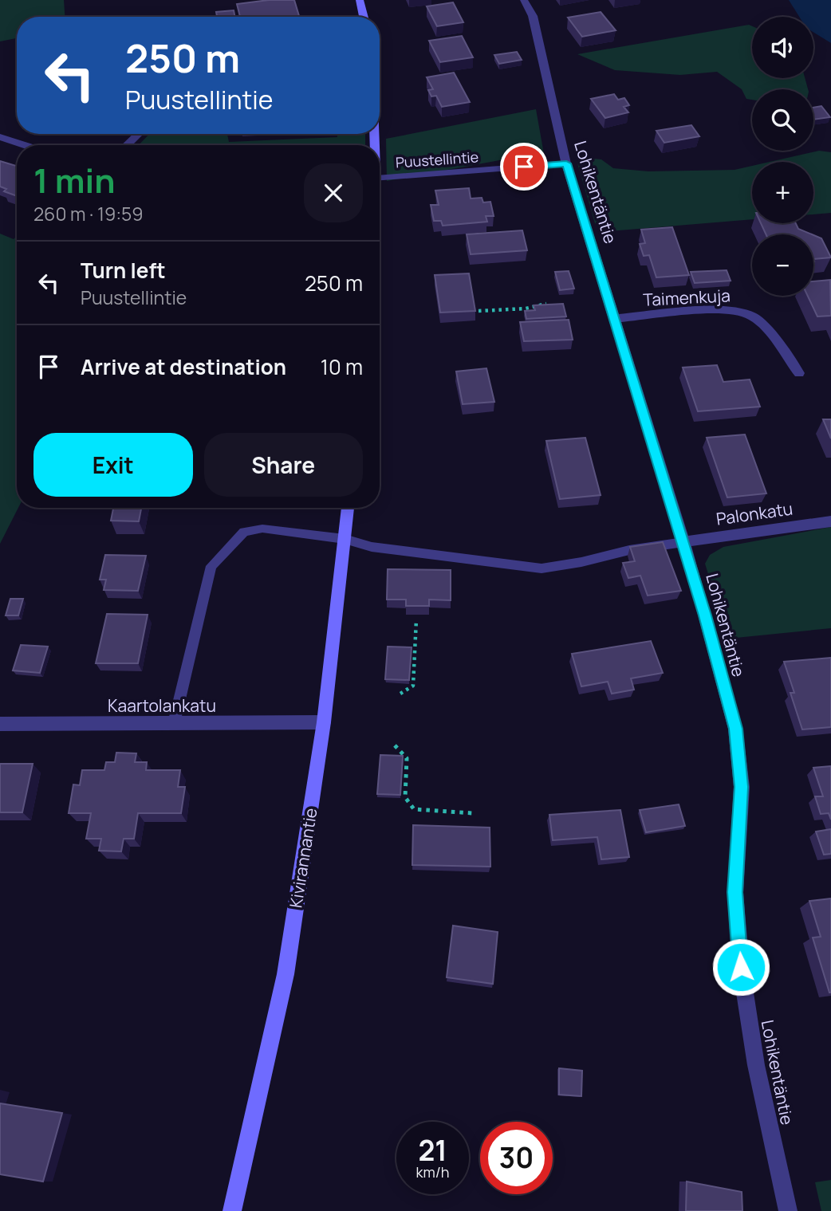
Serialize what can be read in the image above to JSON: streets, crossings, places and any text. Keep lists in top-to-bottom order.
{
  "streets": {
    "street": [
      "Puustellintie",
      "Lohikentäntie",
      "Taimenkuja",
      "Palonkatu",
      "Kaartolankatu",
      "Kivirannantie"
    ]
  },
  "crossings": [
    ["Puustellintie", "Lohikentäntie"],
    ["Lohikentäntie", "Taimenkuja"],
    ["Lohikentäntie", "Palonkatu"],
    ["Kaartolankatu", "Kivirannantie"]
  ],
  "page": {
    "map_buttons": ["+", "−"],
    "turn": ["250 m", "Puustellintie"],
    "heading": ["1 min", "260 m · 19:59"],
    "list": [
      {
        "name": "Turn left",
        "note": "Puustellintie",
        "value": "250 m"
      },
      {
        "name": "Arrive at destination",
        "value": "10 m"
      }
    ],
    "buttons": ["Exit", "Share"],
    "speed": "21 km/h",
    "limit": "30"
  }
}
